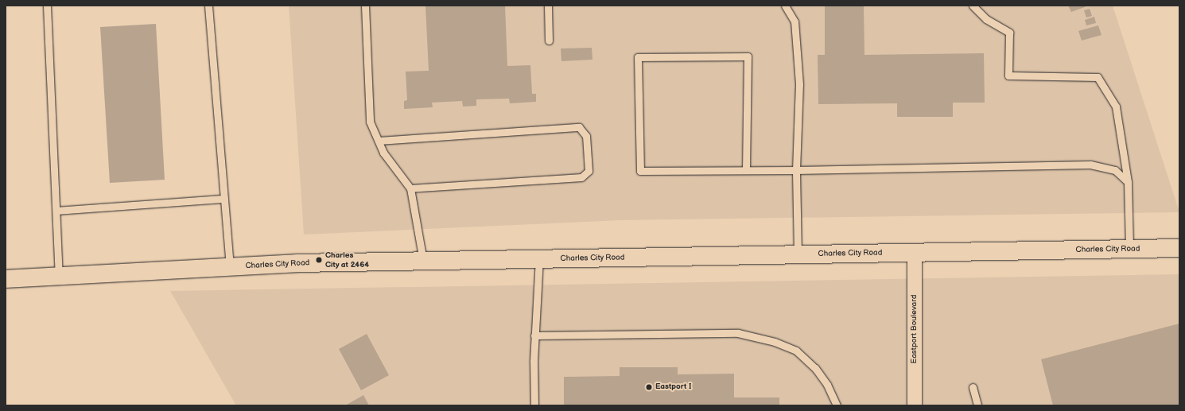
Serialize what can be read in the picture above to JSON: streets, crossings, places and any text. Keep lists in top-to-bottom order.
{
  "streets": {
    "main road": ["Charles City Road"],
    "street": ["Eastport Boulevard"]
  },
  "crossings": [
    ["Charles City Road", "Eastport Boulevard"]
  ],
  "places": ["Charles City at 2464", "Eastport I"]
}
